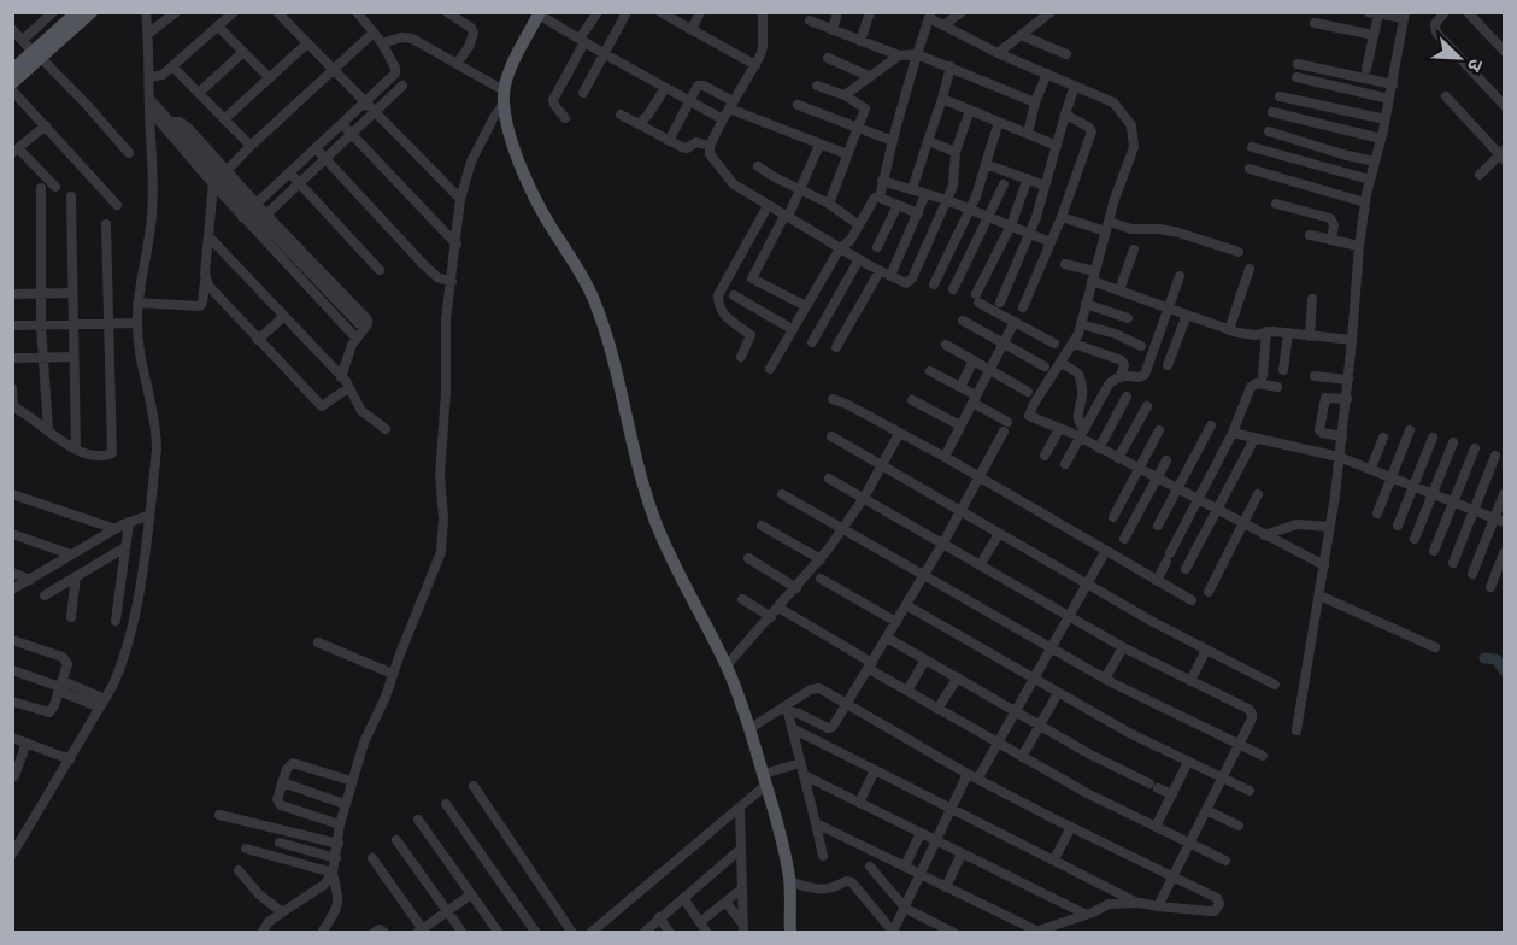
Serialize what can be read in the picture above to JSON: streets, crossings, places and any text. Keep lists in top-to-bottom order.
{
  "north": "bottom right"
}
